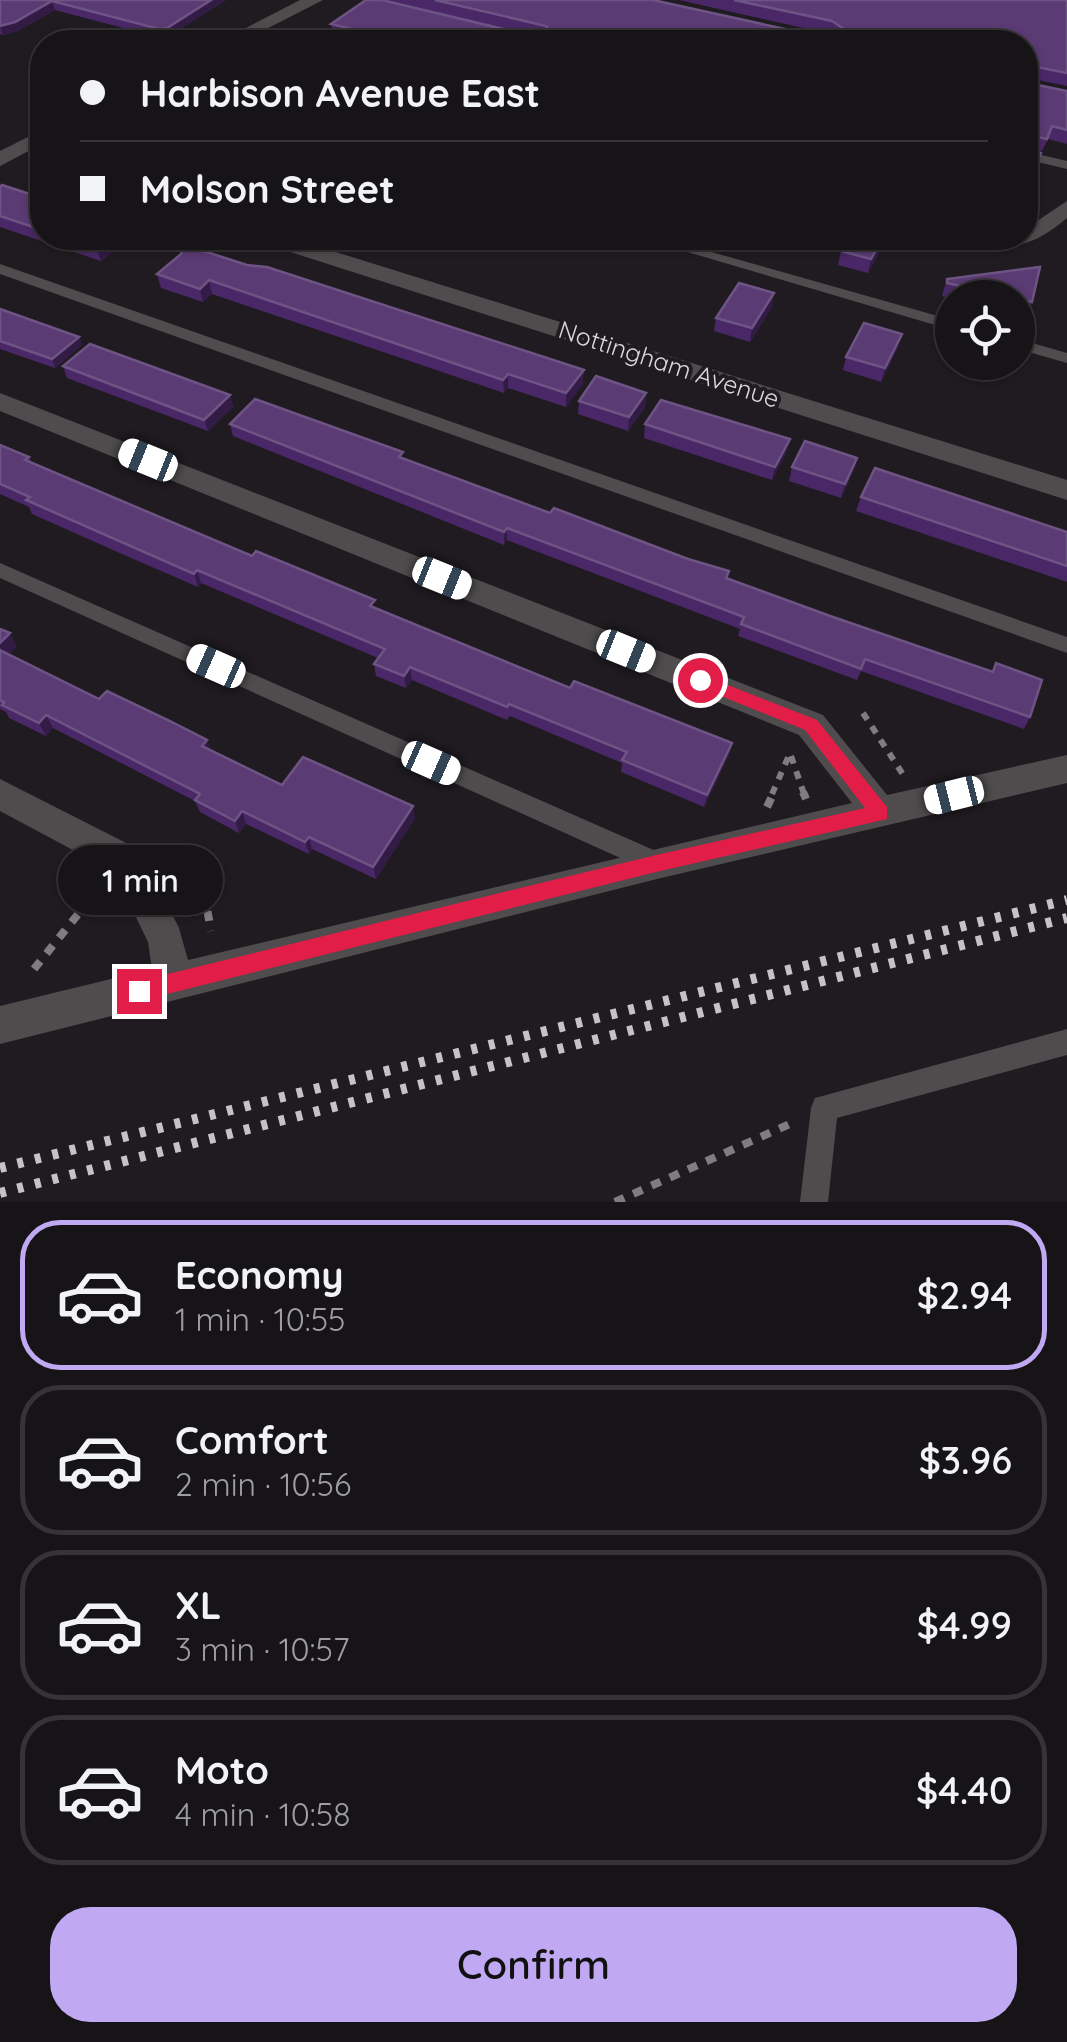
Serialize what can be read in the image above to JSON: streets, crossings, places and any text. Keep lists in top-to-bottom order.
{
  "streets": {
    "street": ["Nottingham Avenue"]
  },
  "page": {
    "banner": ["Harbison Avenue East", "Molson Street"],
    "bubble": "1 min",
    "list": [
      {
        "name": "Economy",
        "note": "1 min · 10:55",
        "value": "$2.94"
      },
      {
        "name": "Comfort",
        "note": "2 min · 10:56",
        "value": "$3.96"
      },
      {
        "name": "XL",
        "note": "3 min · 10:57",
        "value": "$4.99"
      },
      {
        "name": "Moto",
        "note": "4 min · 10:58",
        "value": "$4.40"
      }
    ],
    "buttons": "Confirm"
  }
}
